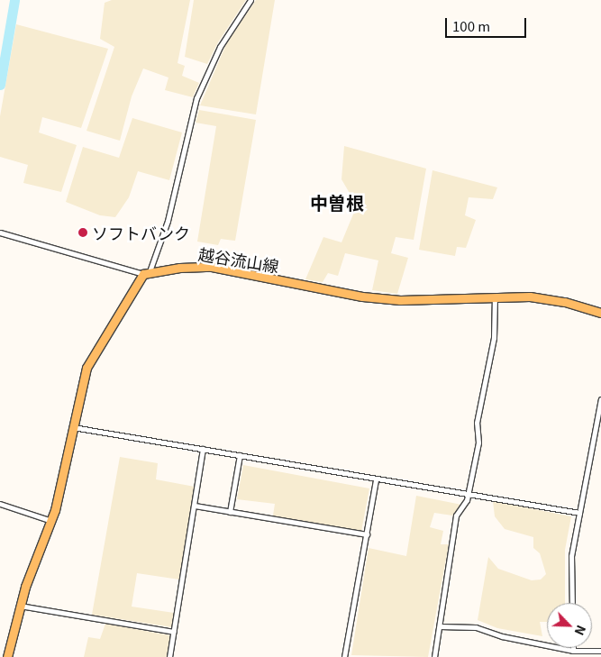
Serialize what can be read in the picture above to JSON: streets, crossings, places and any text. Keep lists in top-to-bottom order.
{
  "streets": {
    "main road": ["越谷流山線"]
  },
  "districts": ["中曽根"],
  "places": ["ソフトバンク"],
  "scale_bar": "100 m",
  "north": "bottom right"
}
